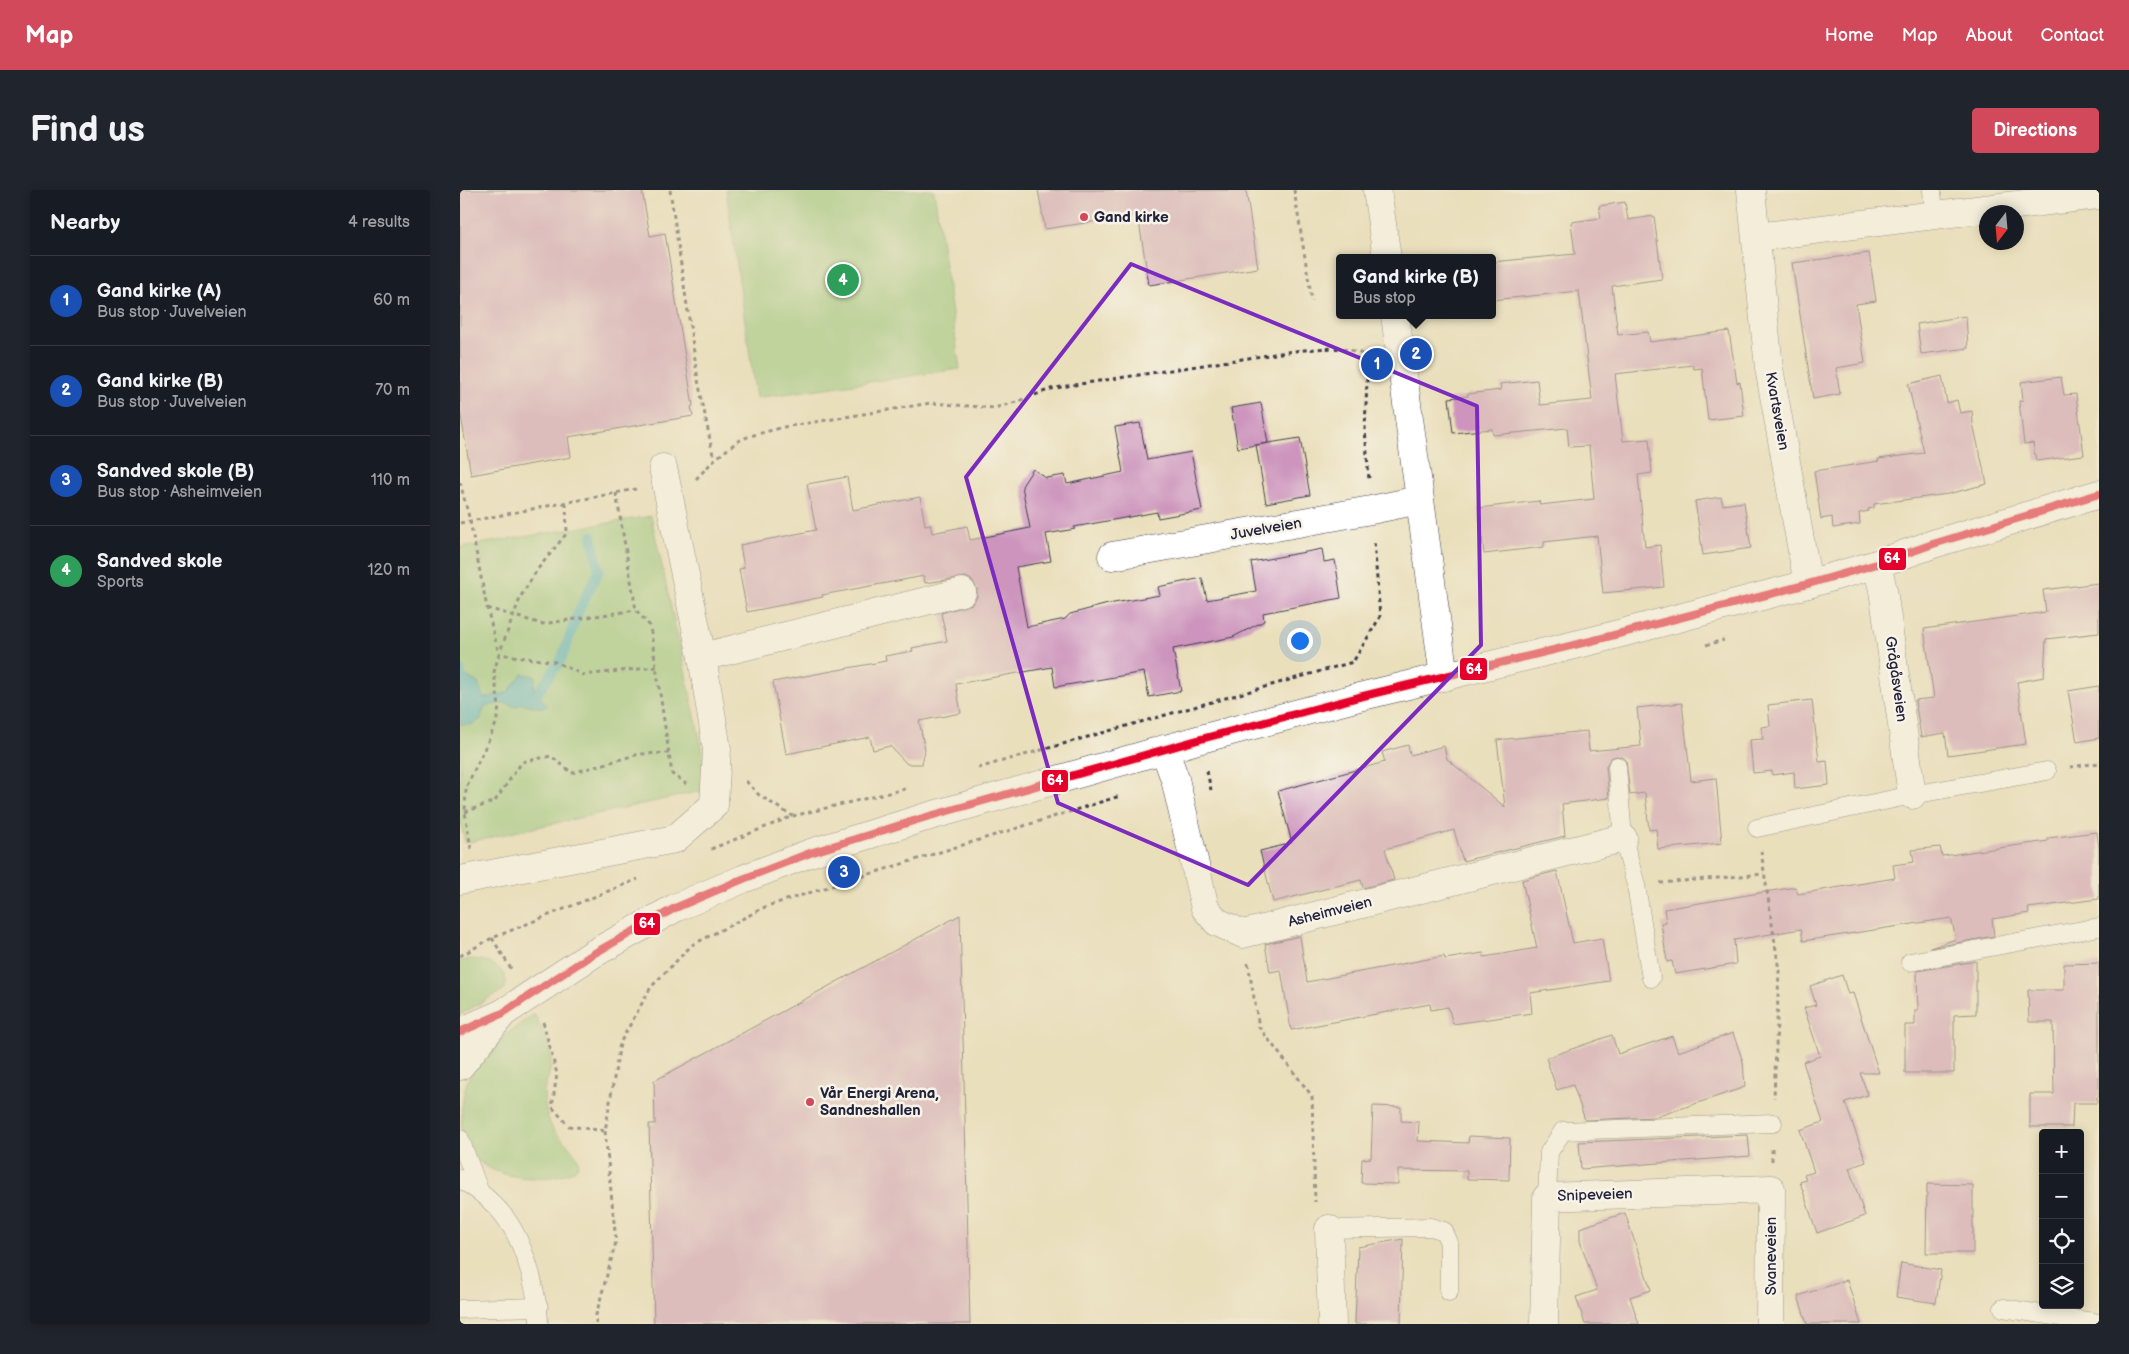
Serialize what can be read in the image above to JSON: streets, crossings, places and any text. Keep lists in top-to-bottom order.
{
  "streets": {
    "street": [
      "Kvartsveien",
      "Juvelveien",
      "Grågåsveien",
      "Asheimveien",
      "Snipeveien",
      "Svaneveien"
    ]
  },
  "crossings": [
    ["Snipeveien", "Svaneveien"]
  ],
  "places": ["Gand kirke", "Vår Energi Arena, Sandneshallen"],
  "lines": ["transit line 64"],
  "north": "bottom",
  "page": {
    "header": "Map",
    "nav": [
      "Home",
      "Map",
      "About",
      "Contact"
    ],
    "buttons": "Directions",
    "title": "Find us",
    "heading": ["Nearby", "4 results"],
    "popup": ["Gand kirke (B)", "Bus stop"],
    "list": [
      {
        "mark": "1",
        "name": "Gand kirke (A)",
        "note": "Bus stop · Juvelveien",
        "value": "60 m"
      },
      {
        "mark": "2",
        "name": "Gand kirke (B)",
        "note": "Bus stop · Juvelveien",
        "value": "70 m"
      },
      {
        "mark": "3",
        "name": "Sandved skole (B)",
        "note": "Bus stop · Asheimveien",
        "value": "110 m"
      },
      {
        "mark": "4",
        "name": "Sandved skole",
        "note": "Sports",
        "value": "120 m"
      }
    ],
    "pins": [
      "4",
      "2",
      "1",
      "3"
    ],
    "map_buttons": ["+", "−"]
  }
}
